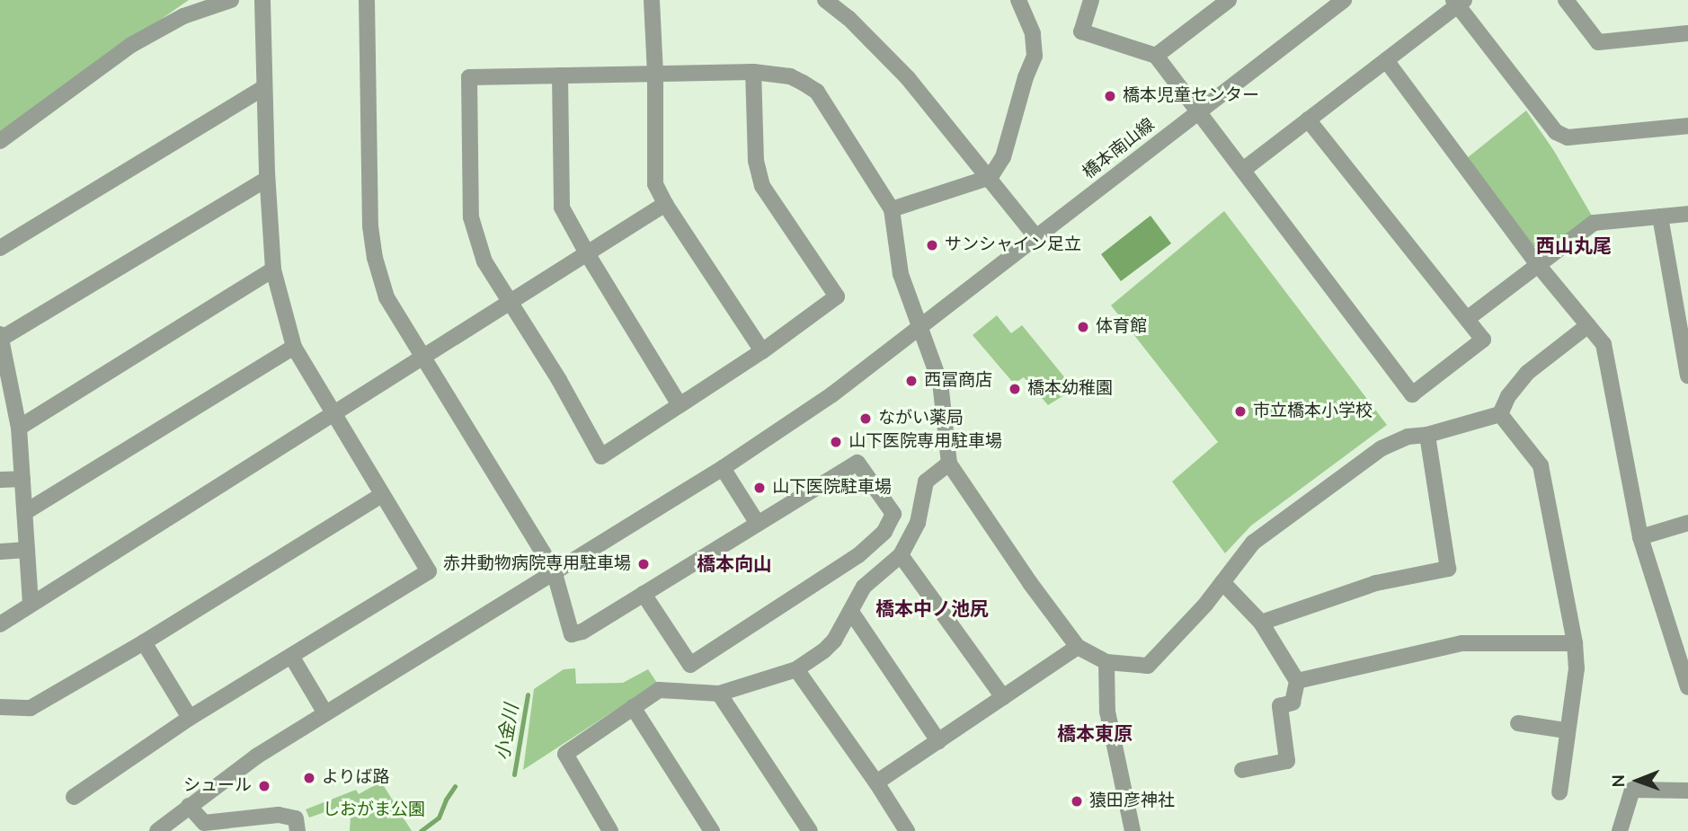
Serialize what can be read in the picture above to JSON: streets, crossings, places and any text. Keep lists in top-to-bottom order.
{
  "streets": {
    "street": ["橋本南山線"]
  },
  "districts": [
    "西山丸尾",
    "橋本向山",
    "橋本中ノ池尻",
    "橋本東原"
  ],
  "water": ["小金川"],
  "parks": ["しおがま公園"],
  "places": [
    "橋本児童センター",
    "サンシャイン足立",
    "体育館",
    "西冨商店",
    "橋本幼稚園",
    "市立橋本小学校",
    "ながい薬局",
    "山下医院専用駐車場",
    "山下医院駐車場",
    "赤井動物病院専用駐車場",
    "よりば路",
    "シュール",
    "猿田彦神社"
  ],
  "north": "left"
}
